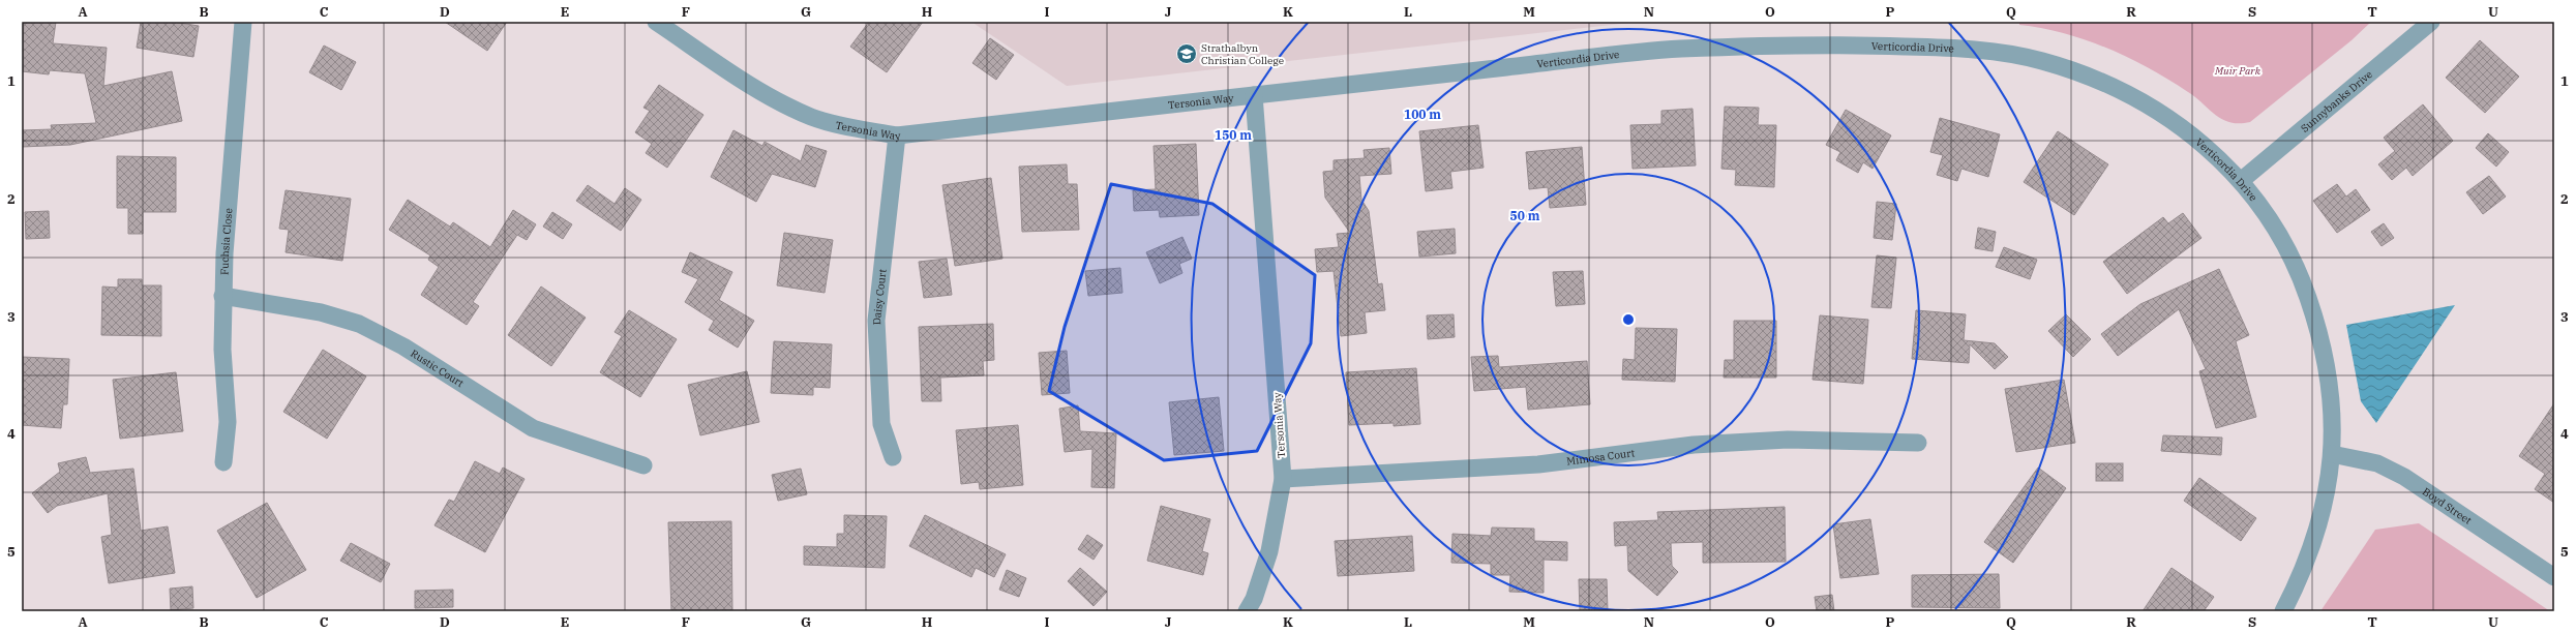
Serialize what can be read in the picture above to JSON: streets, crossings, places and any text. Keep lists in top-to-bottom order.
{
  "streets": {
    "street": [
      "Verticordia Drive",
      "Tersonia Way",
      "Sunnybanks Drive",
      "Fuchsia Close",
      "Daisy Court",
      "Rustic Court",
      "Mimosa Court",
      "Boyd Street"
    ]
  },
  "crossings": [
    ["Verticordia Drive", "Tersonia Way"],
    ["Verticordia Drive", "Sunnybanks Drive"],
    ["Verticordia Drive", "Boyd Street"],
    ["Tersonia Way", "Daisy Court"],
    ["Tersonia Way", "Mimosa Court"],
    ["Fuchsia Close", "Rustic Court"]
  ],
  "parks": ["Muir Park"],
  "places": {
    "school or university": ["Strathalbyn Christian College"]
  },
  "grid": {
    "columns": [
      "A",
      "B",
      "C",
      "D",
      "E",
      "F",
      "G",
      "H",
      "I",
      "J",
      "K",
      "L",
      "M",
      "N",
      "O",
      "P",
      "Q",
      "R",
      "S",
      "T",
      "U"
    ],
    "rows": [
      "1",
      "2",
      "3",
      "4",
      "5"
    ]
  },
  "rings": ["100 m", "150 m", "50 m"]
}
